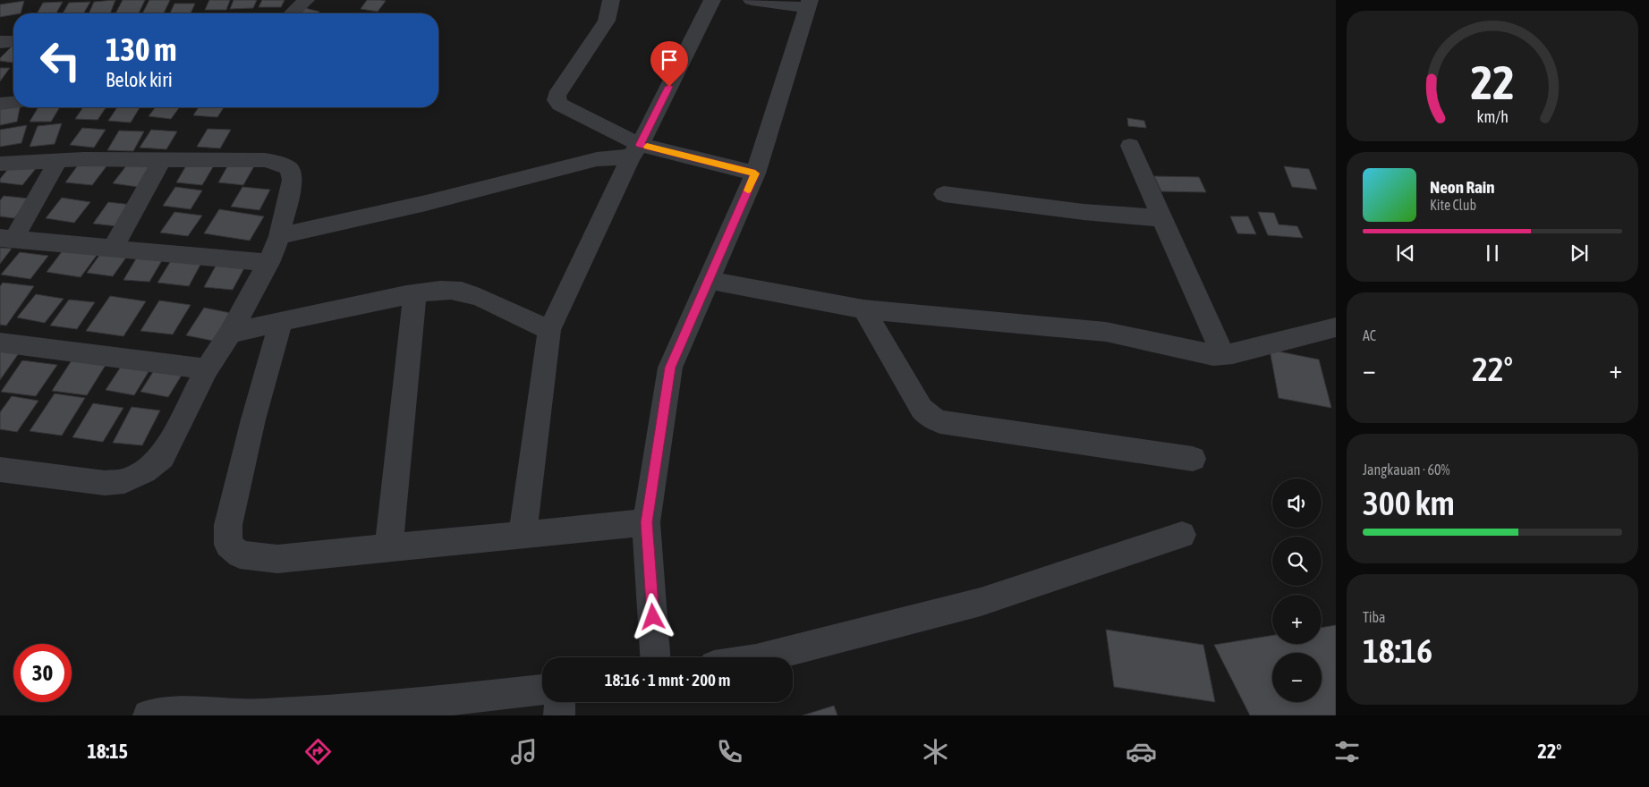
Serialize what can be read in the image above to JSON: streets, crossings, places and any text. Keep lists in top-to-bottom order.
{
  "page": {
    "turn": ["130 m", "Belok kiri"],
    "song": ["Neon Rain", "Kite Club"],
    "tile": [
      "AC",
      ["Jangkauan · 60%", "300 km"],
      ["Tiba", "18:16"]
    ],
    "heat": ["−", "22°", "+"],
    "map_buttons": ["+", "−"],
    "limit": "30",
    "trip": "18:16 · 1 mnt · 200 m",
    "tabs": ["18:15", "22°"],
    "gauge": ["22", "km/h"]
  }
}
